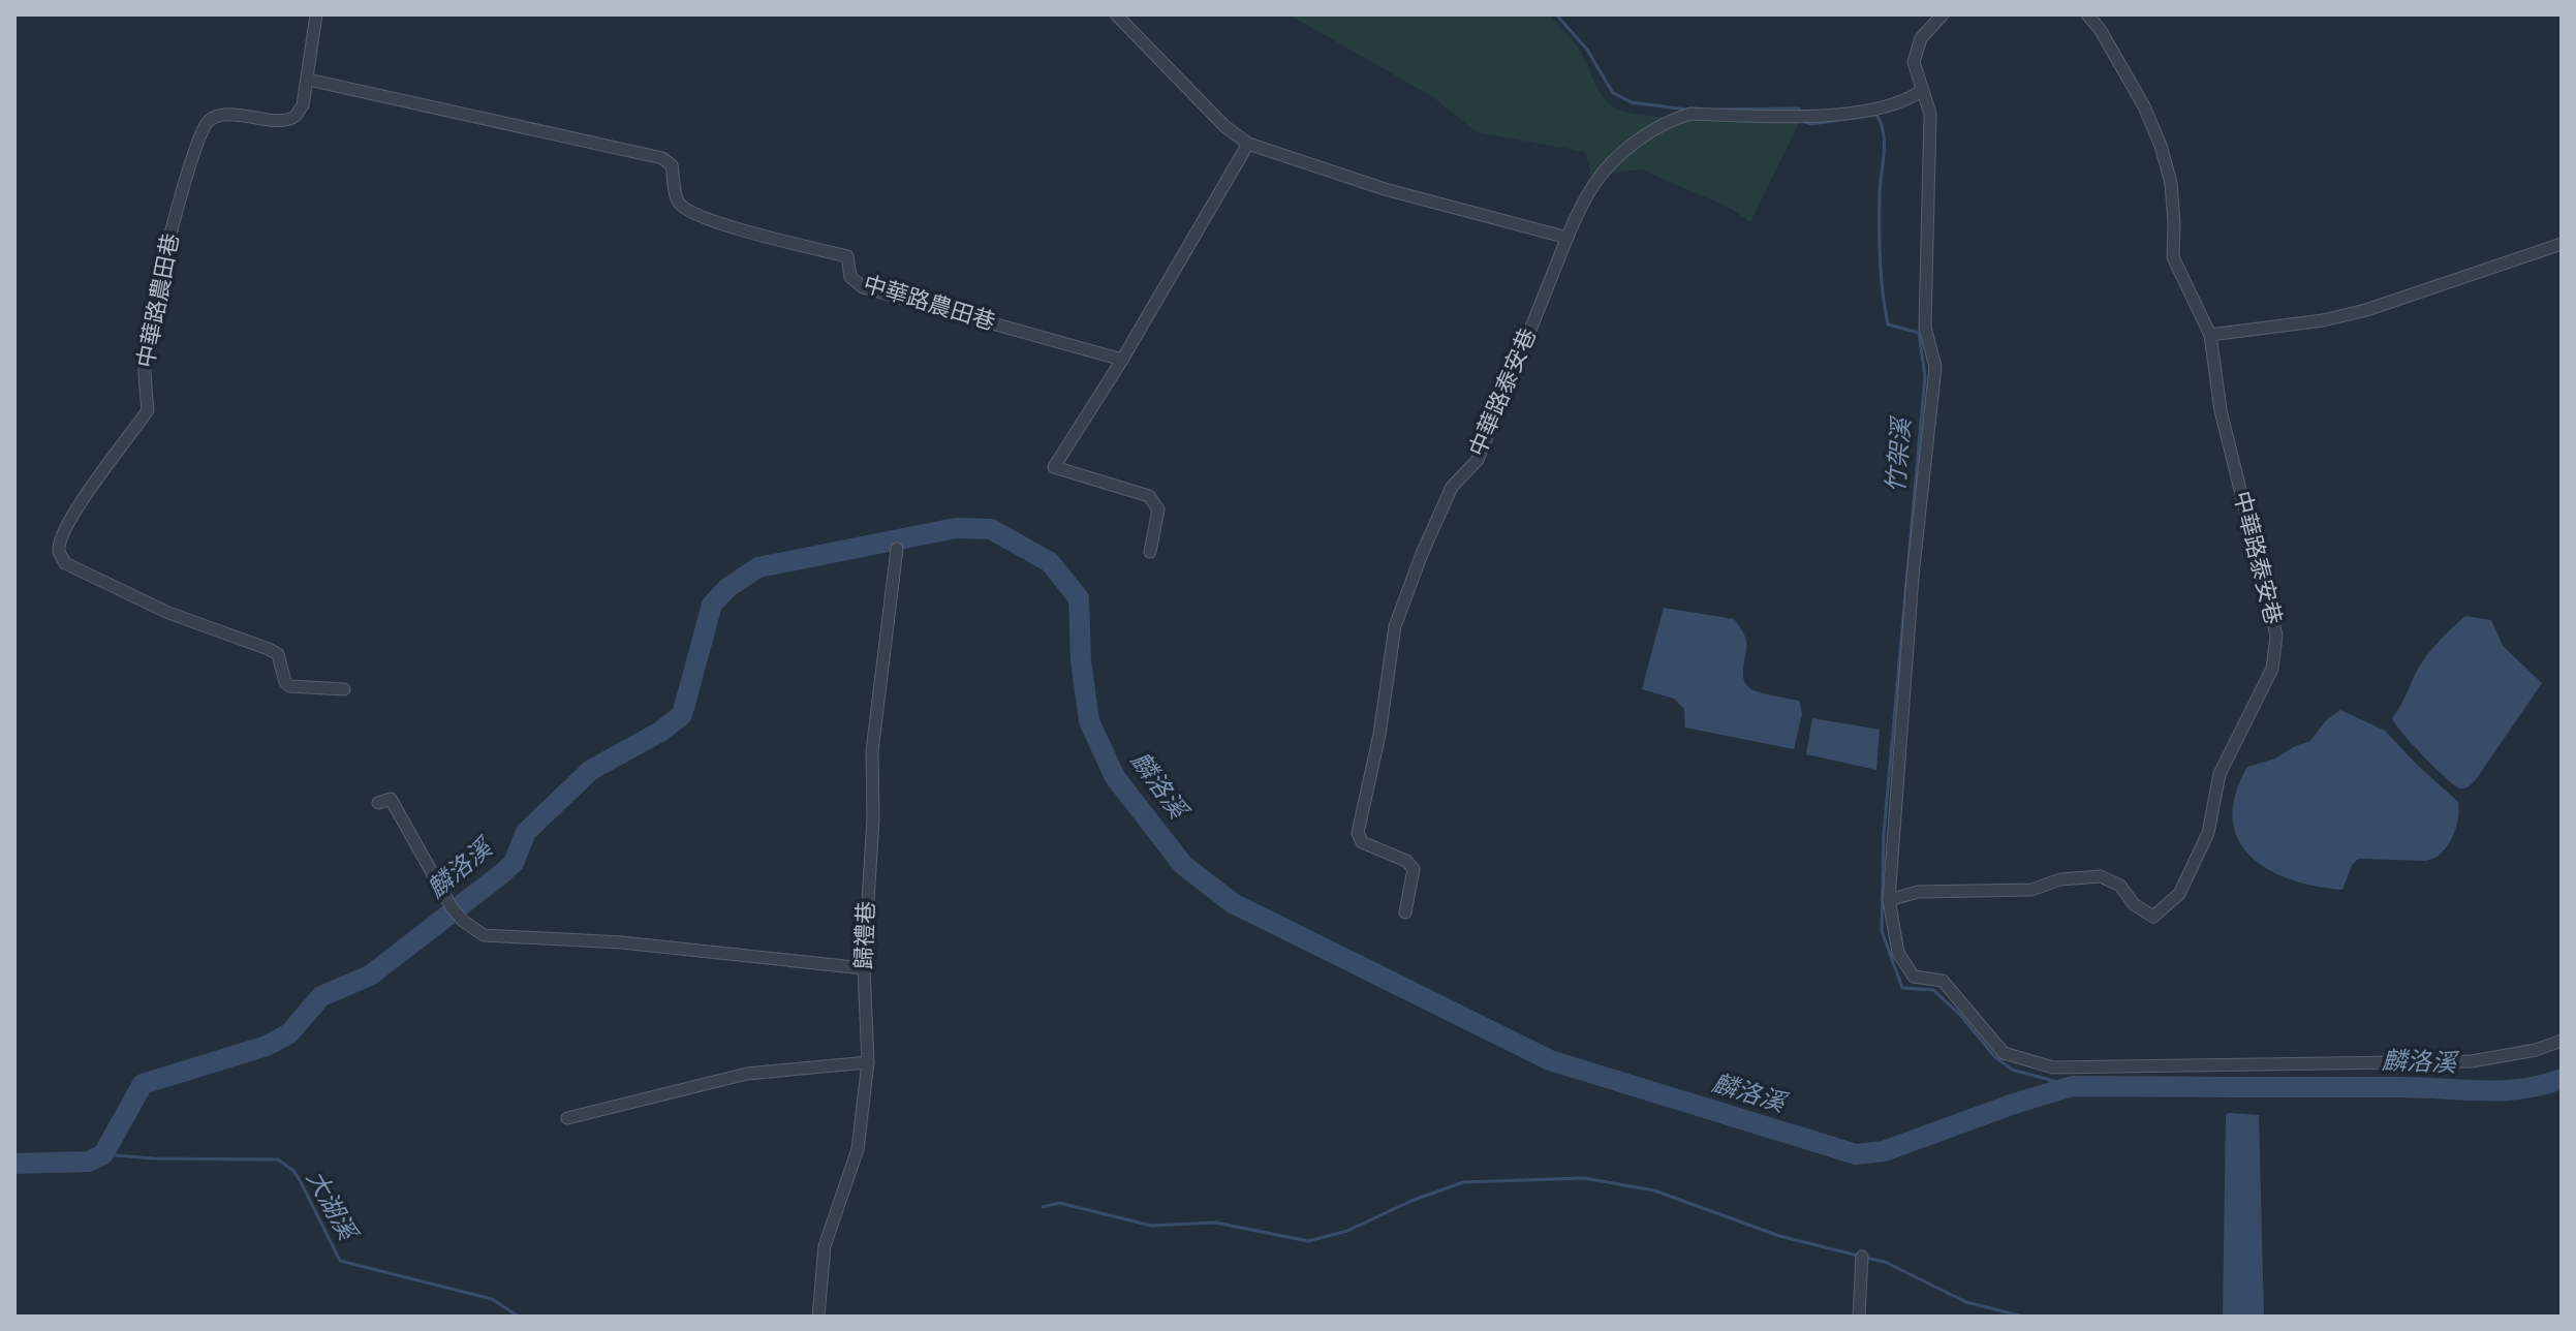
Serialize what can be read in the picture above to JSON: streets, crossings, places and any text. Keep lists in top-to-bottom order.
{
  "streets": {
    "street": ["中華路農田巷", "中華路泰安巷", "歸禮巷"]
  },
  "water": ["竹架溪", "麟洛溪", "大湖溪"]
}
